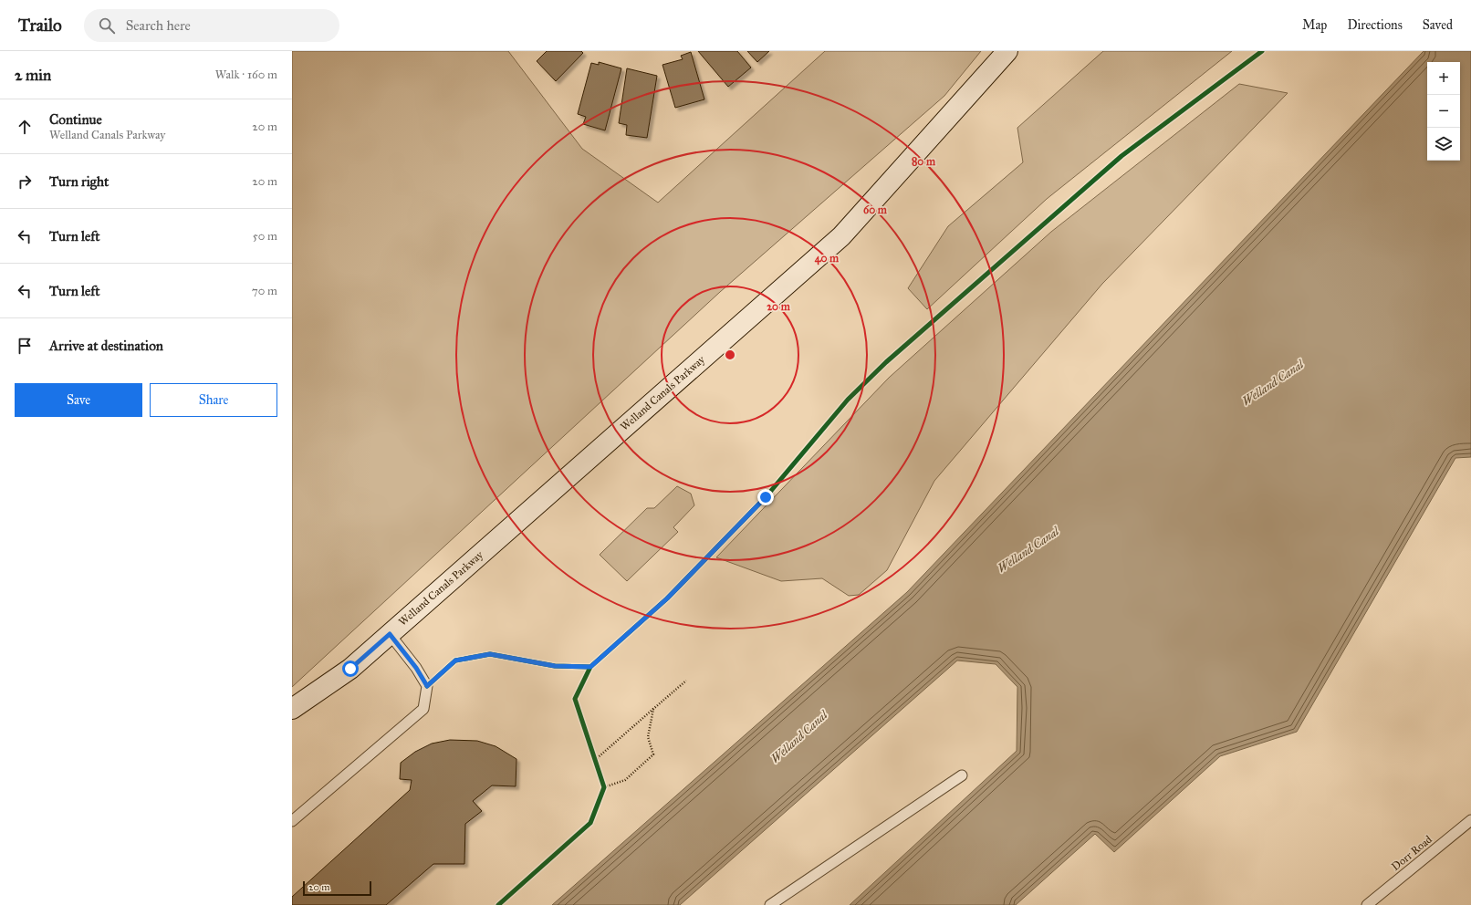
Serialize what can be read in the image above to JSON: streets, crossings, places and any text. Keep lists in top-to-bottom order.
{
  "streets": {
    "main road": ["Welland Canals Parkway"],
    "lane": ["Dorr Road"]
  },
  "water": ["Welland Canal"],
  "scale_bar": "20 m",
  "page": {
    "header": "Trailo",
    "search": "Search here",
    "nav": ["Map", "Directions", "Saved"],
    "heading": ["2 min", "Walk · 160 m"],
    "map_buttons": ["+", "−"],
    "list": [
      ["Continue", "Welland Canals Parkway", "20 m"],
      ["Turn right", "20 m"],
      ["Turn left", "50 m"],
      ["Turn left", "70 m"],
      "Arrive at destination"
    ],
    "buttons": ["Save", "Share"],
    "scale": "20 m"
  },
  "rings": [
    "80 m",
    "60 m",
    "40 m",
    "20 m"
  ]
}
